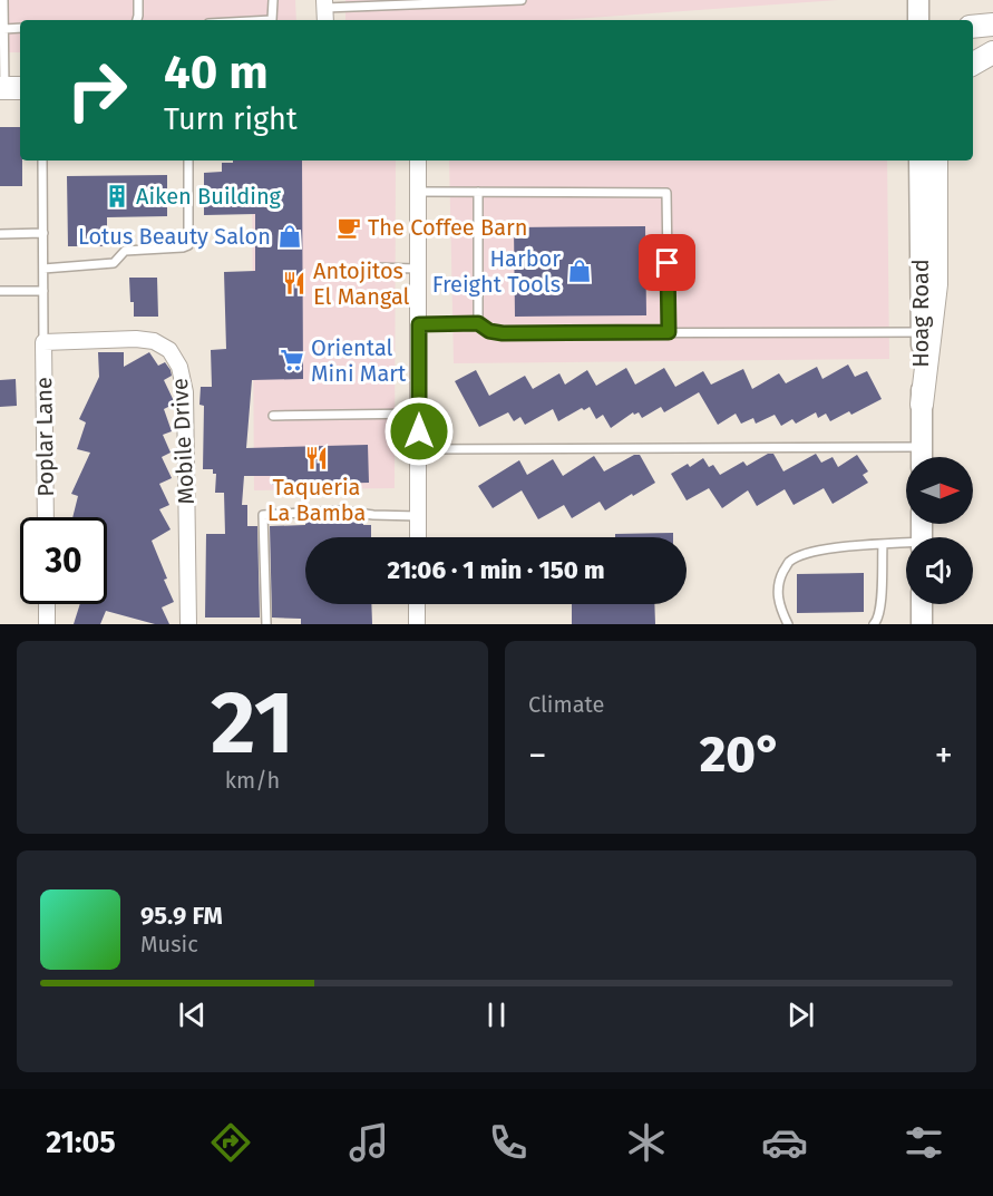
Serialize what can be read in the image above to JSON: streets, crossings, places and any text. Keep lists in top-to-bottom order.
{
  "streets": {
    "street": ["Hoag Road", "Poplar Lane", "Mobile Drive"]
  },
  "crossings": [
    ["Poplar Lane", "Mobile Drive"]
  ],
  "places": {
    "building": ["Aiken Building"],
    "cafe": ["The Coffee Barn"],
    "shop": ["Lotus Beauty Salon", "Harbor Freight Tools"],
    "restaurant": ["Antojitos El Mangal", "Taqueria La Bamba"],
    "supermarket": ["Oriental Mini Mart"]
  },
  "north": "right",
  "page": {
    "turn": ["40 m", "Turn right"],
    "limit": "30",
    "trip": "21:06 · 1 min · 150 m",
    "tile": [
      ["21", "km/h"],
      "Climate"
    ],
    "heat": ["−", "20°", "+"],
    "song": ["95.9 FM", "Music"],
    "tabs": "21:05"
  }
}
